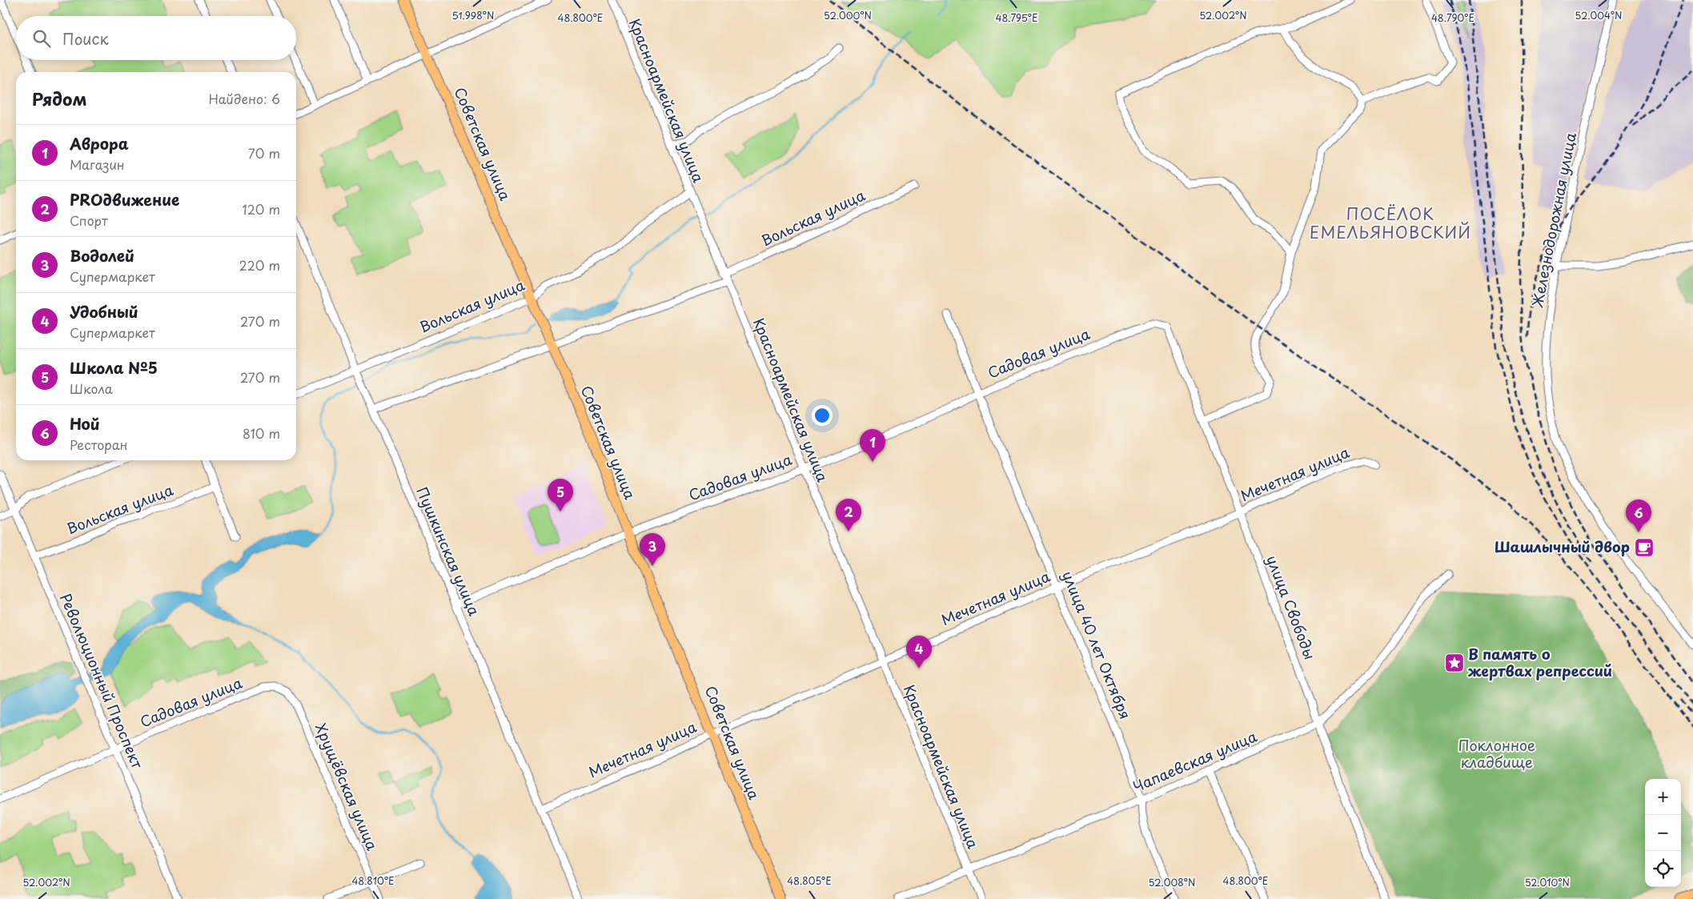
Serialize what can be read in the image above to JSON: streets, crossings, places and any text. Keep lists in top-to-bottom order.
{
  "streets": {
    "main road": ["Советская улица"],
    "street": [
      "Красноармейская улица",
      "Вольская улица",
      "Железнодорожная улица",
      "Садовая улица",
      "Мечетная улица",
      "Пушкинская улица",
      "улица Свободы",
      "улица 40 лет Октября",
      "Революционный Проспект",
      "Чапаевская улица",
      "Хрущёвская улица"
    ]
  },
  "crossings": [
    ["Красноармейская улица", "Вольская улица"],
    ["Красноармейская улица", "Садовая улица"],
    ["Красноармейская улица", "Мечетная улица"],
    ["Красноармейская улица", "Чапаевская улица"],
    ["Советская улица", "Вольская улица"],
    ["Советская улица", "Садовая улица"],
    ["Советская улица", "Мечетная улица"],
    ["Вольская улица", "Пушкинская улица"],
    ["Вольская улица", "Революционный Проспект"],
    ["Садовая улица", "Пушкинская улица"],
    ["Садовая улица", "улица Свободы"],
    ["Садовая улица", "улица 40 лет Октября"],
    ["Садовая улица", "Революционный Проспект"],
    ["Садовая улица", "Хрущёвская улица"],
    ["Мечетная улица", "Пушкинская улица"],
    ["Мечетная улица", "улица Свободы"],
    ["Мечетная улица", "улица 40 лет Октября"],
    ["улица Свободы", "Чапаевская улица"],
    ["улица 40 лет Октября", "Чапаевская улица"]
  ],
  "districts": ["ПОСЁЛОК ЕМЕЛЬЯНОВСКИЙ"],
  "parks": ["Поклонное кладбище"],
  "places": {
    "cafe": ["Шашлычный двор"],
    "place": ["В память о жертвах репрессий"]
  },
  "page": {
    "search": "Поиск",
    "heading": ["Рядом", "Найдено: 6"],
    "list": [
      {
        "mark": "1",
        "name": "Аврора",
        "note": "Магазин",
        "value": "70 m"
      },
      {
        "mark": "2",
        "name": "PROдвижение",
        "note": "Спорт",
        "value": "120 m"
      },
      {
        "mark": "3",
        "name": "Водолей",
        "note": "Супермаркет",
        "value": "220 m"
      },
      {
        "mark": "4",
        "name": "Удобный",
        "note": "Супермаркет",
        "value": "270 m"
      },
      {
        "mark": "5",
        "name": "Школа №5",
        "note": "Школа",
        "value": "270 m"
      },
      {
        "mark": "6",
        "name": "Ной",
        "note": "Ресторан",
        "value": "810 m"
      }
    ],
    "pins": [
      "1",
      "5",
      "2",
      "6",
      "3",
      "4"
    ],
    "map_buttons": ["+", "−"]
  },
  "coordinates": [
    "51.998°N",
    "52.000°N",
    "52.002°N",
    "52.004°N",
    "48.800°E",
    "48.795°E",
    "48.790°E",
    "48.810°E",
    "48.805°E",
    "52.008°N",
    "52.010°N"
  ]
}
